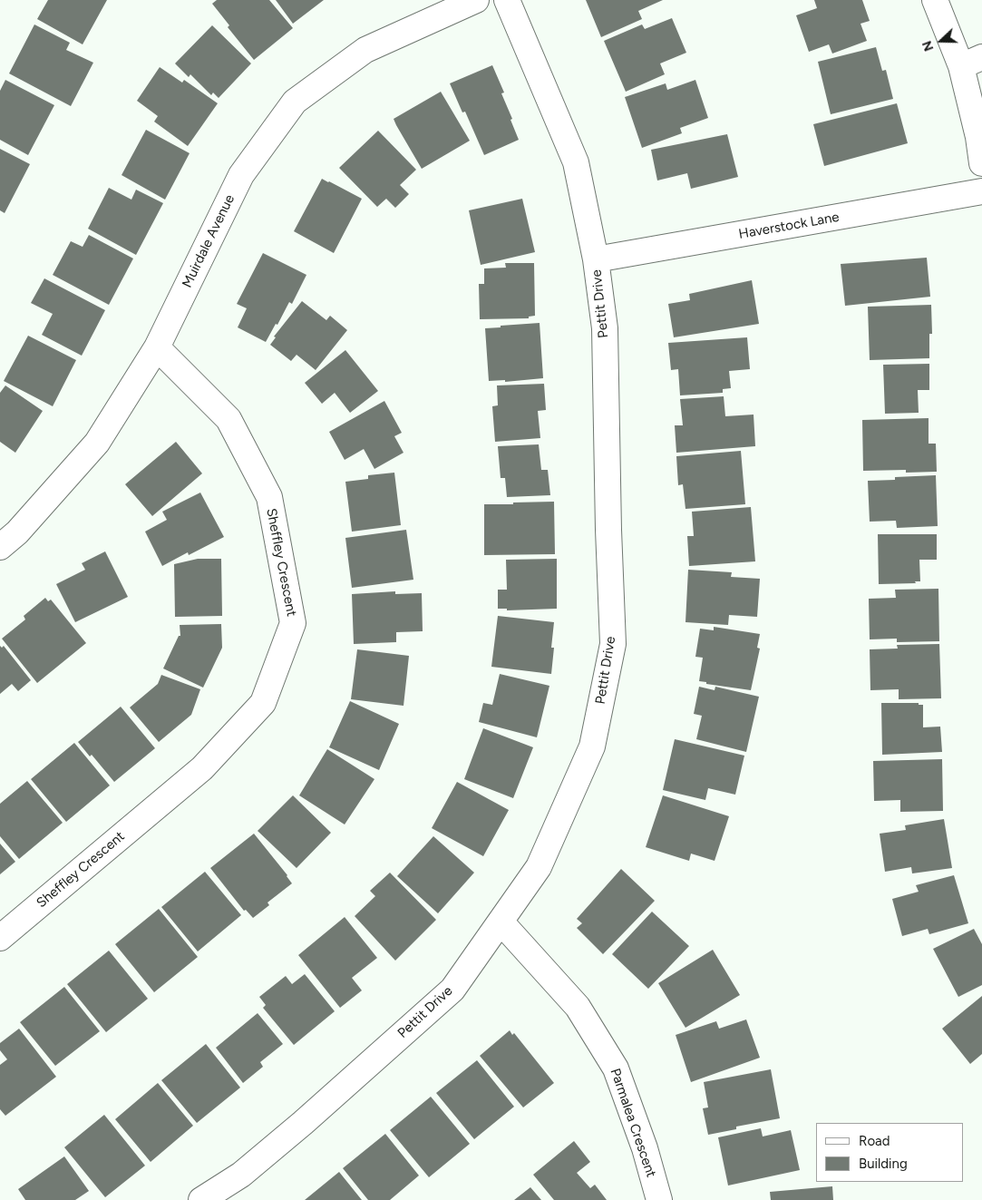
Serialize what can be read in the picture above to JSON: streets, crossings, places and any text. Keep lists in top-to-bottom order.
{
  "streets": {
    "street": [
      "Haverstock Lane",
      "Muirdale Avenue",
      "Pettit Drive",
      "Sheffley Crescent",
      "Parmalea Crescent"
    ]
  },
  "crossings": [
    ["Haverstock Lane", "Pettit Drive"],
    ["Muirdale Avenue", "Sheffley Crescent"],
    ["Pettit Drive", "Parmalea Crescent"]
  ],
  "legend": ["Road", "Building"],
  "north": "left"
}
